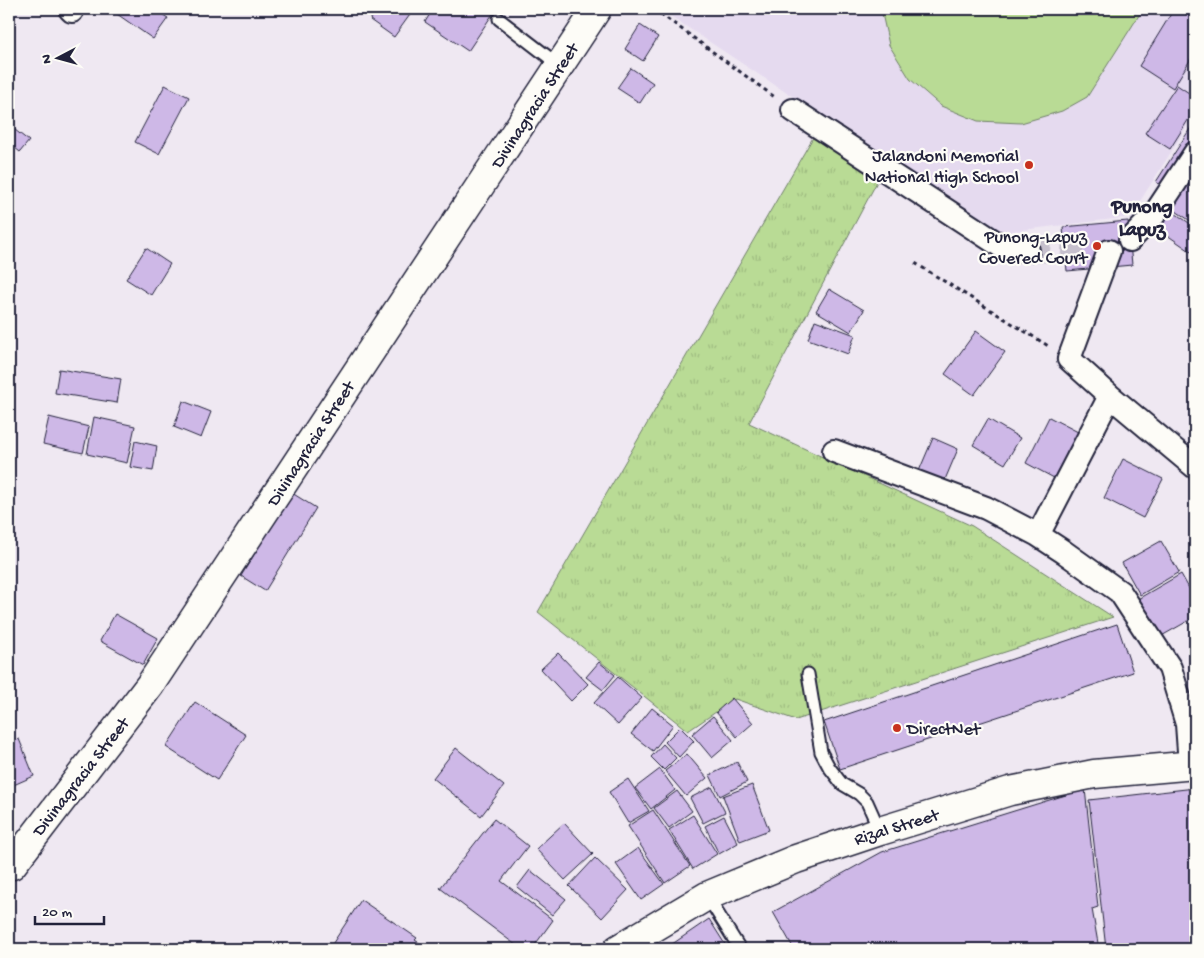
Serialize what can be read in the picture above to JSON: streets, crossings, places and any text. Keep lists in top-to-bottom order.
{
  "streets": {
    "street": ["Divinagracia Street", "Rizal Street"]
  },
  "districts": ["Punong Lapuz"],
  "places": ["Jalandoni Memorial National High School", "Punong-Lapuz Covered Court", "DirectNet"],
  "scale_bar": "20 m",
  "north": "left"
}
